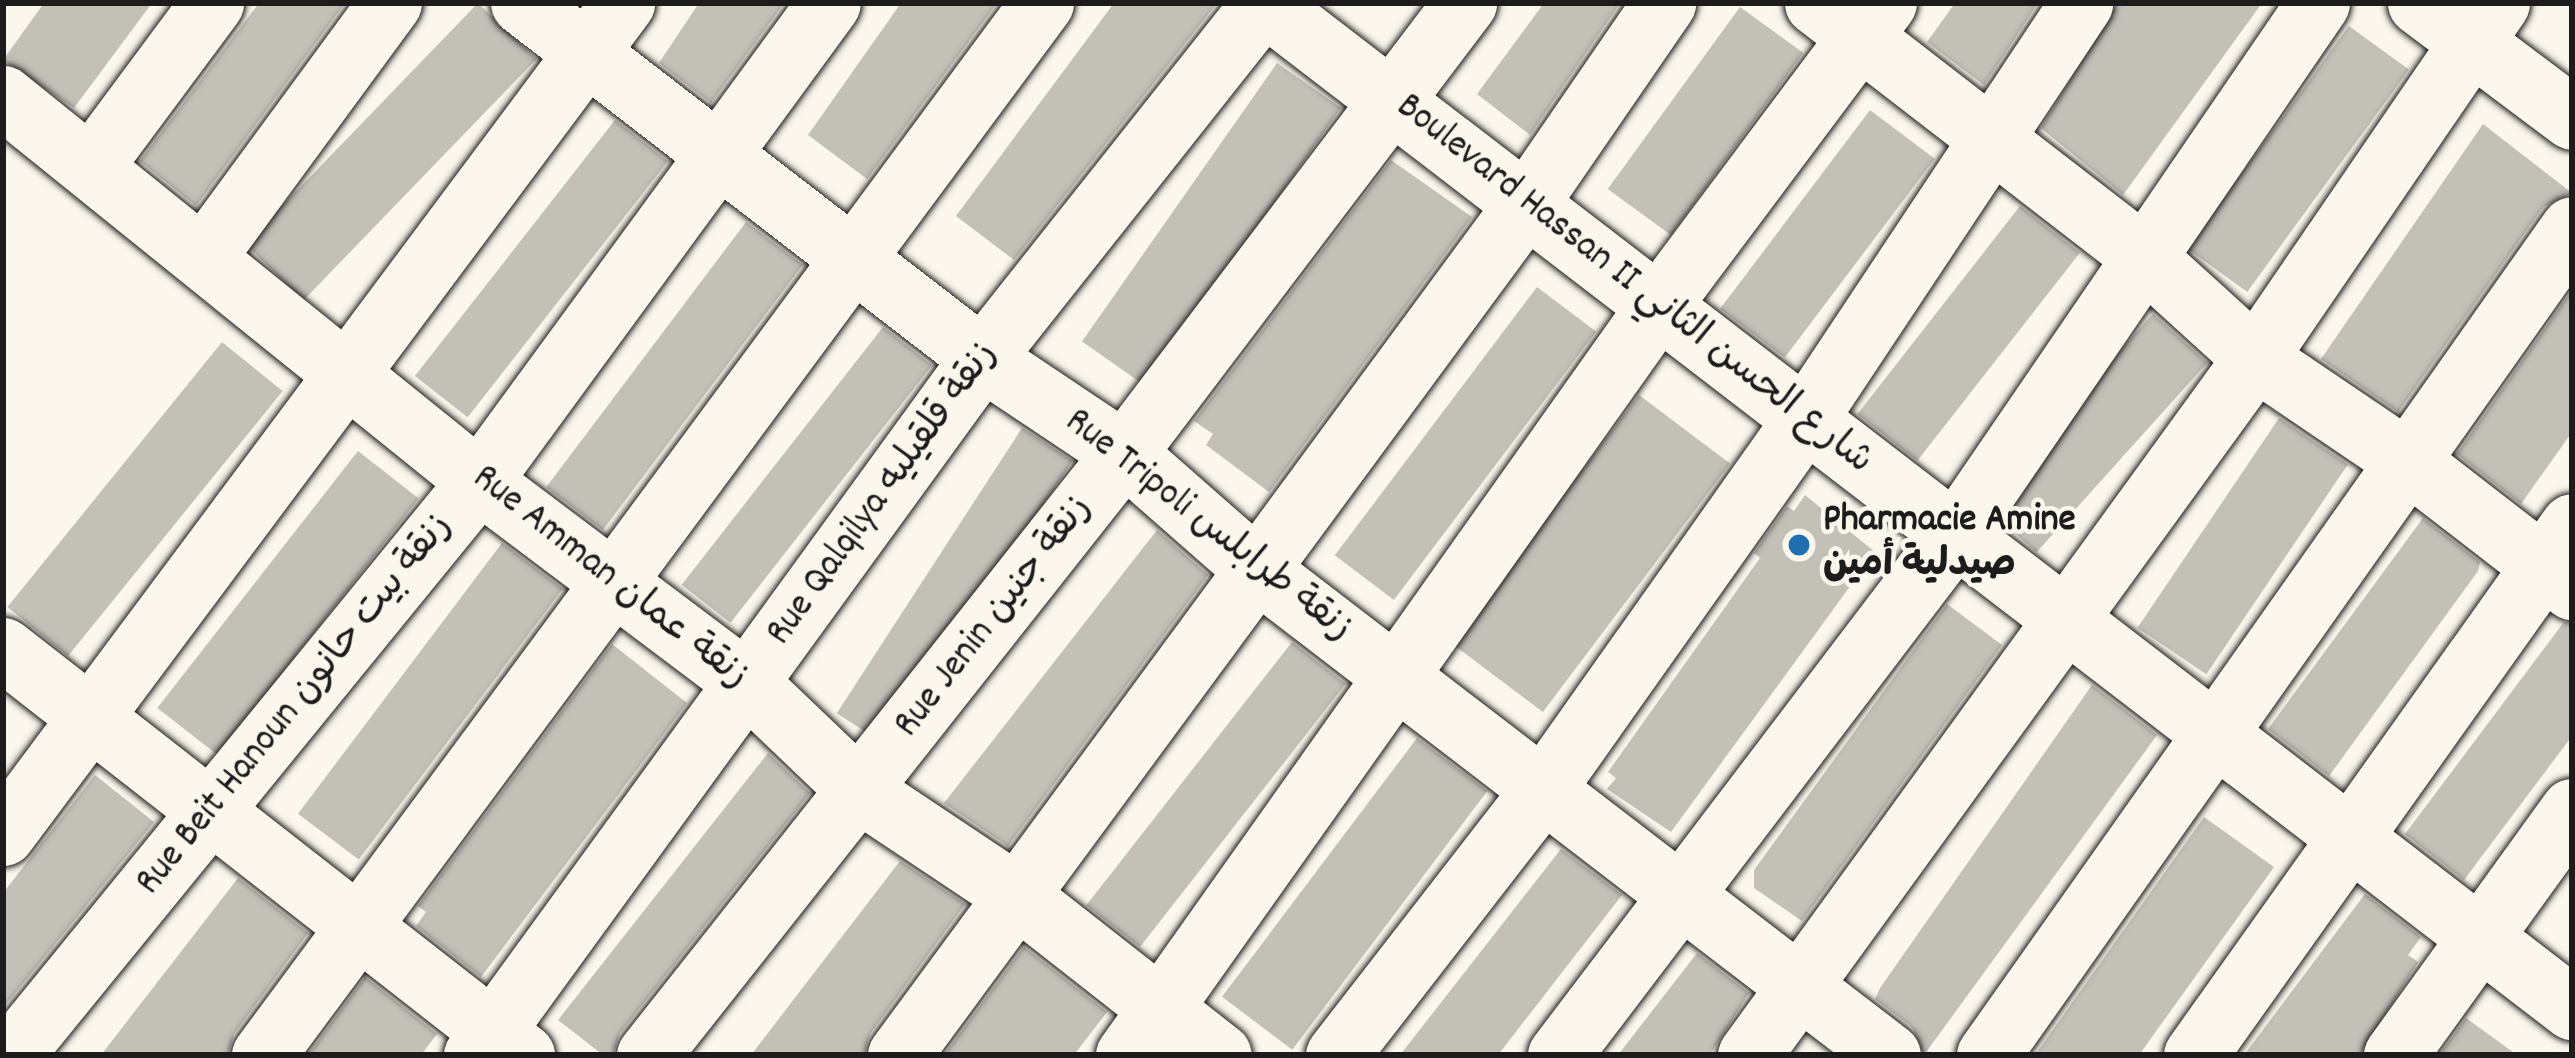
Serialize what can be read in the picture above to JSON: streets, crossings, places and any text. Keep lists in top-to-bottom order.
{
  "streets": {
    "street": [
      "Boulevard Hassan II شارع الحسن الثاني",
      "Rue Qalqilya زنقة قلقيليه",
      "Rue Tripoli زنقة طرابلس",
      "Rue Amman زنقة عمان",
      "Rue Jenin زنقة جنين",
      "Rue Beit Hanoun زنقة بيت حانون"
    ]
  },
  "crossings": [
    ["Boulevard Hassan II شارع الحسن الثاني", "Rue Qalqilya زنقة قلقيليه"],
    ["Boulevard Hassan II شارع الحسن الثاني", "Rue Jenin زنقة جنين"],
    ["Rue Qalqilya زنقة قلقيليه", "Rue Tripoli زنقة طرابلس"],
    ["Rue Qalqilya زنقة قلقيليه", "Rue Amman زنقة عمان"],
    ["Rue Tripoli زنقة طرابلس", "Rue Jenin زنقة جنين"],
    ["Rue Tripoli زنقة طرابلس", "Rue Beit Hanoun زنقة بيت حانون"],
    ["Rue Amman زنقة عمان", "Rue Jenin زنقة جنين"],
    ["Rue Amman زنقة عمان", "Rue Beit Hanoun زنقة بيت حانون"]
  ],
  "places": ["Pharmacie Amine صيدلية أمين"]
}
